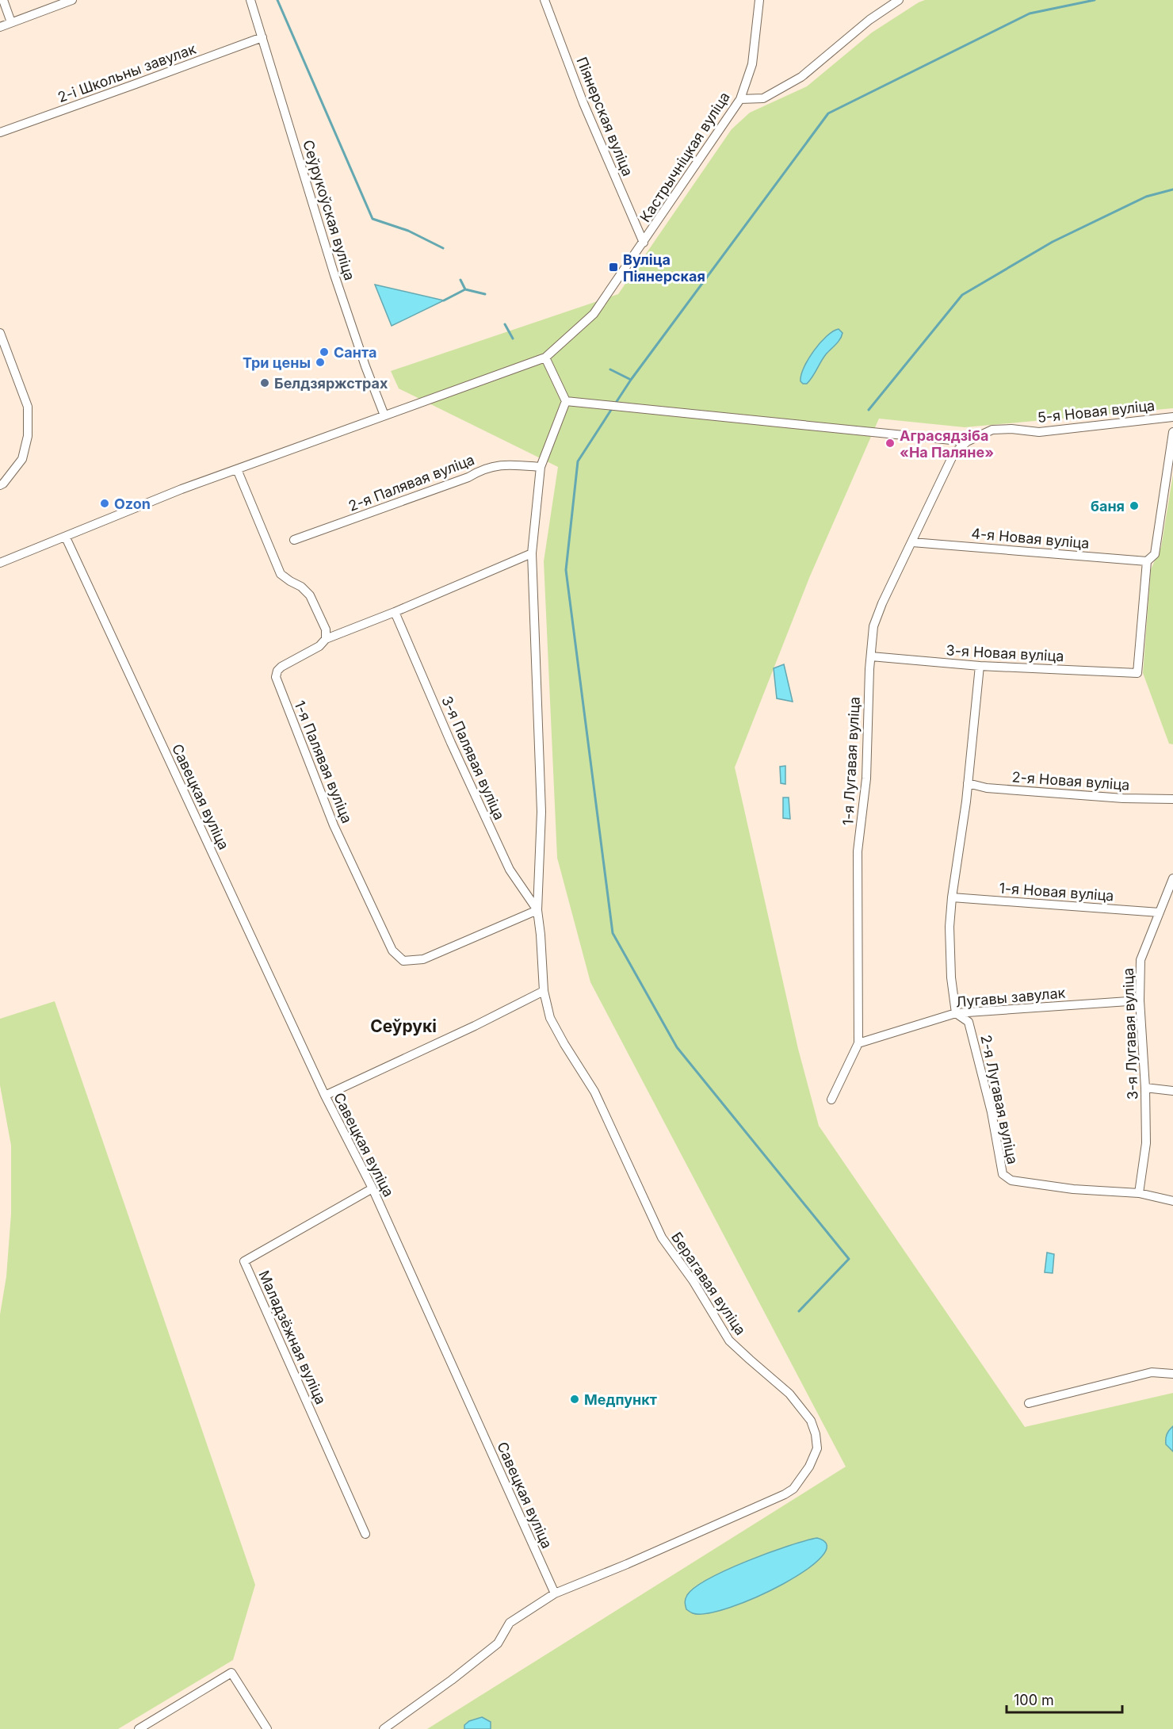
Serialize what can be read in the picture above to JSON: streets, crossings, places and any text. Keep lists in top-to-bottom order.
{
  "streets": {
    "street": [
      "2-і Школьны завулак",
      "Піянерская вуліца",
      "Кастрычніцкая вуліца",
      "Сеўрукоўская вуліца",
      "5-я Новая вуліца",
      "2-я Палявая вуліца",
      "4-я Новая вуліца",
      "3-я Новая вуліца",
      "3-я Палявая вуліца",
      "1-я Лугавая вуліца",
      "1-я Палявая вуліца",
      "2-я Новая вуліца",
      "Савецкая вуліца",
      "1-я Новая вуліца",
      "Лугавы завулак",
      "3-я Лугавая вуліца",
      "2-я Лугавая вуліца",
      "Берагавая вуліца",
      "Маладзёжная вуліца"
    ]
  },
  "crossings": [
    ["2-і Школьны завулак", "Сеўрукоўская вуліца"],
    ["Піянерская вуліца", "Кастрычніцкая вуліца"],
    ["5-я Новая вуліца", "1-я Лугавая вуліца"],
    ["2-я Палявая вуліца", "Берагавая вуліца"],
    ["4-я Новая вуліца", "3-я Новая вуліца"],
    ["4-я Новая вуліца", "1-я Лугавая вуліца"],
    ["3-я Новая вуліца", "1-я Лугавая вуліца"],
    ["3-я Палявая вуліца", "1-я Палявая вуліца"],
    ["3-я Палявая вуліца", "Берагавая вуліца"],
    ["1-я Лугавая вуліца", "Лугавы завулак"],
    ["1-я Палявая вуліца", "Берагавая вуліца"],
    ["Савецкая вуліца", "Берагавая вуліца"],
    ["Савецкая вуліца", "Маладзёжная вуліца"],
    ["1-я Новая вуліца", "3-я Лугавая вуліца"],
    ["Лугавы завулак", "3-я Лугавая вуліца"],
    ["Лугавы завулак", "2-я Лугавая вуліца"],
    ["3-я Лугавая вуліца", "2-я Лугавая вуліца"]
  ],
  "districts": ["Сеўрукі"],
  "places": {
    "transit": ["Вуліца Піянерская"],
    "other": [
      "Санта",
      "Три цены",
      "Белдзяржстрах",
      "Аграсядзіба «На Паляне»",
      "Ozon",
      "баня",
      "Медпункт"
    ]
  },
  "scale_bar": "100 m"
}
